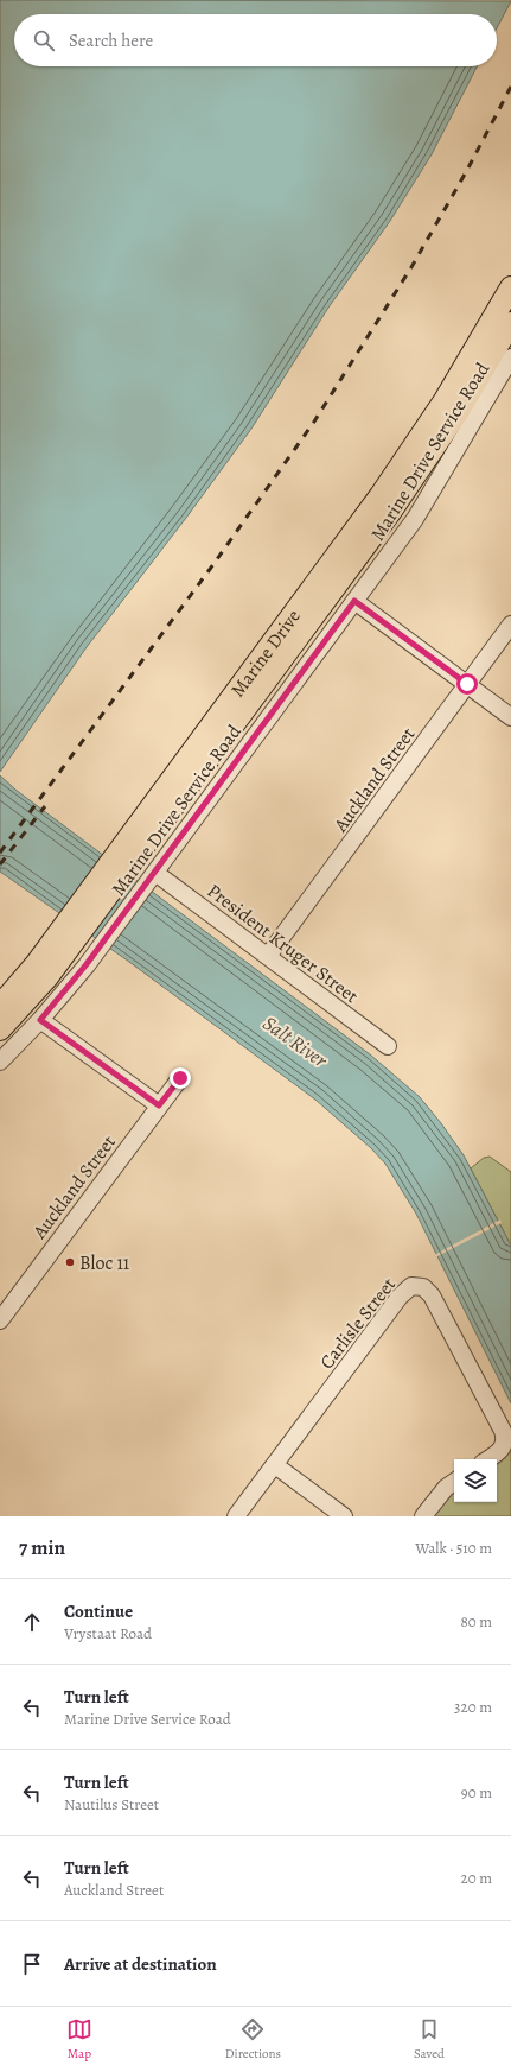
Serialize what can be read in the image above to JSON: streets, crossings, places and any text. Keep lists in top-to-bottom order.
{
  "streets": {
    "main road": ["Marine Drive"],
    "street": [
      "Marine Drive Service Road",
      "Auckland Street",
      "President Kruger Street",
      "Carlisle Street"
    ]
  },
  "crossings": [
    ["Marine Drive Service Road", "President Kruger Street"],
    ["Auckland Street", "President Kruger Street"]
  ],
  "water": ["Salt River"],
  "places": ["Bloc 11"],
  "page": {
    "search": "Search here",
    "heading": ["7 min", "Walk · 510 m"],
    "list": [
      ["Continue", "Vrystaat Road", "80 m"],
      ["Turn left", "Marine Drive Service Road", "320 m"],
      ["Turn left", "Nautilus Street", "90 m"],
      ["Turn left", "Auckland Street", "20 m"],
      "Arrive at destination"
    ],
    "nav": ["Map", "Directions", "Saved"]
  }
}
